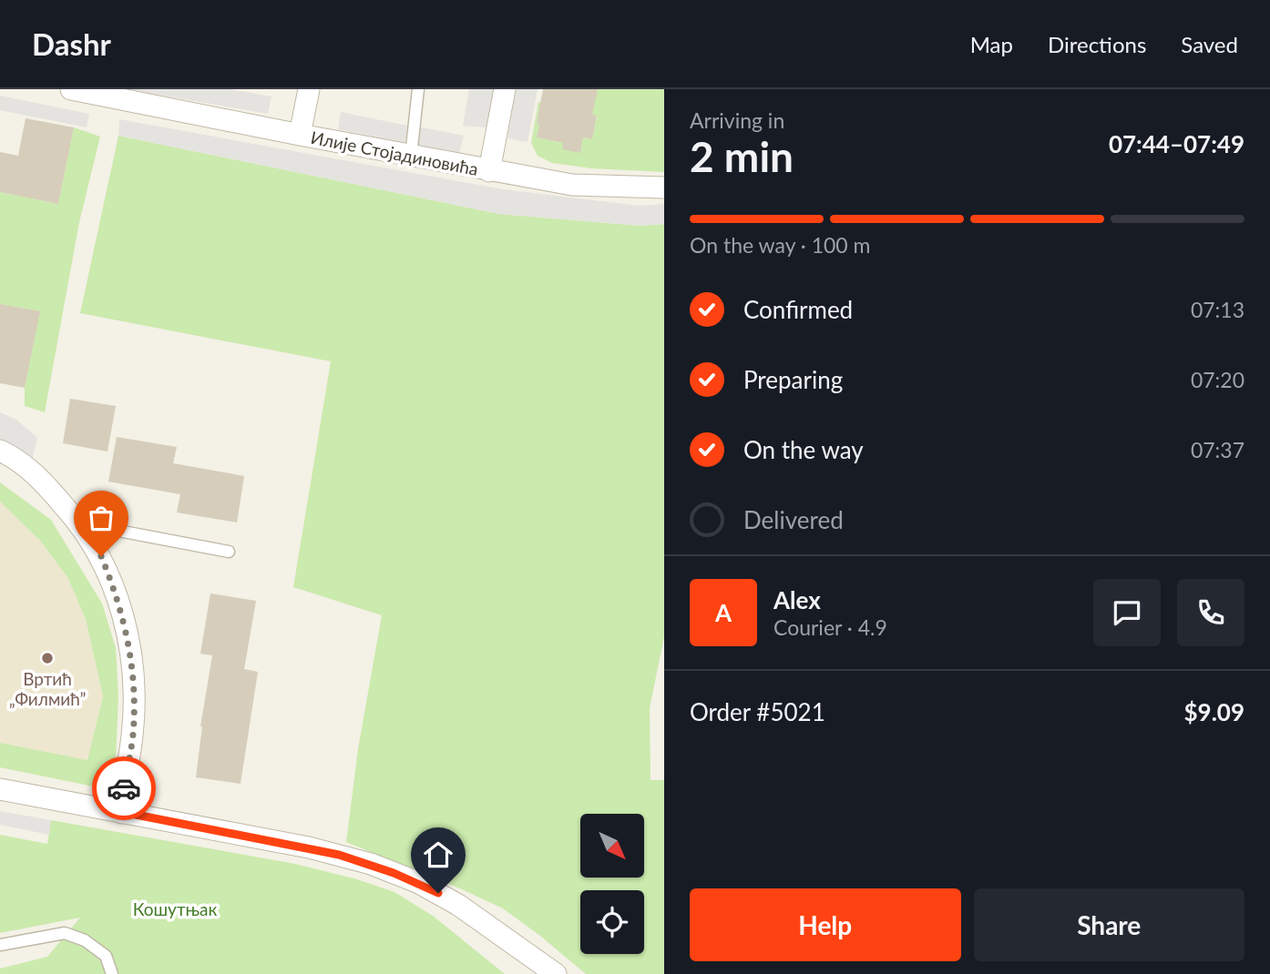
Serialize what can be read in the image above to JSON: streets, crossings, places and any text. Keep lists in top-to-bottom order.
{
  "streets": {
    "street": ["Илије Стојадиновића"]
  },
  "parks": ["Кошутњак"],
  "places": ["Вртић „Филмић”"],
  "north": "bottom right",
  "page": {
    "header": "Dashr",
    "nav": ["Map", "Directions", "Saved"],
    "heading": ["2 min", "Arriving in", "07:44–07:49"],
    "panel": [
      "Alex",
      "Courier · 4.9",
      "Order #5021",
      "$9.09"
    ],
    "bar": "On the way · 100 m",
    "list": [
      ["Confirmed", "07:13"],
      ["Preparing", "07:20"],
      ["On the way", "07:37"],
      "Delivered"
    ],
    "round": "A",
    "buttons": ["Help", "Share"]
  }
}
